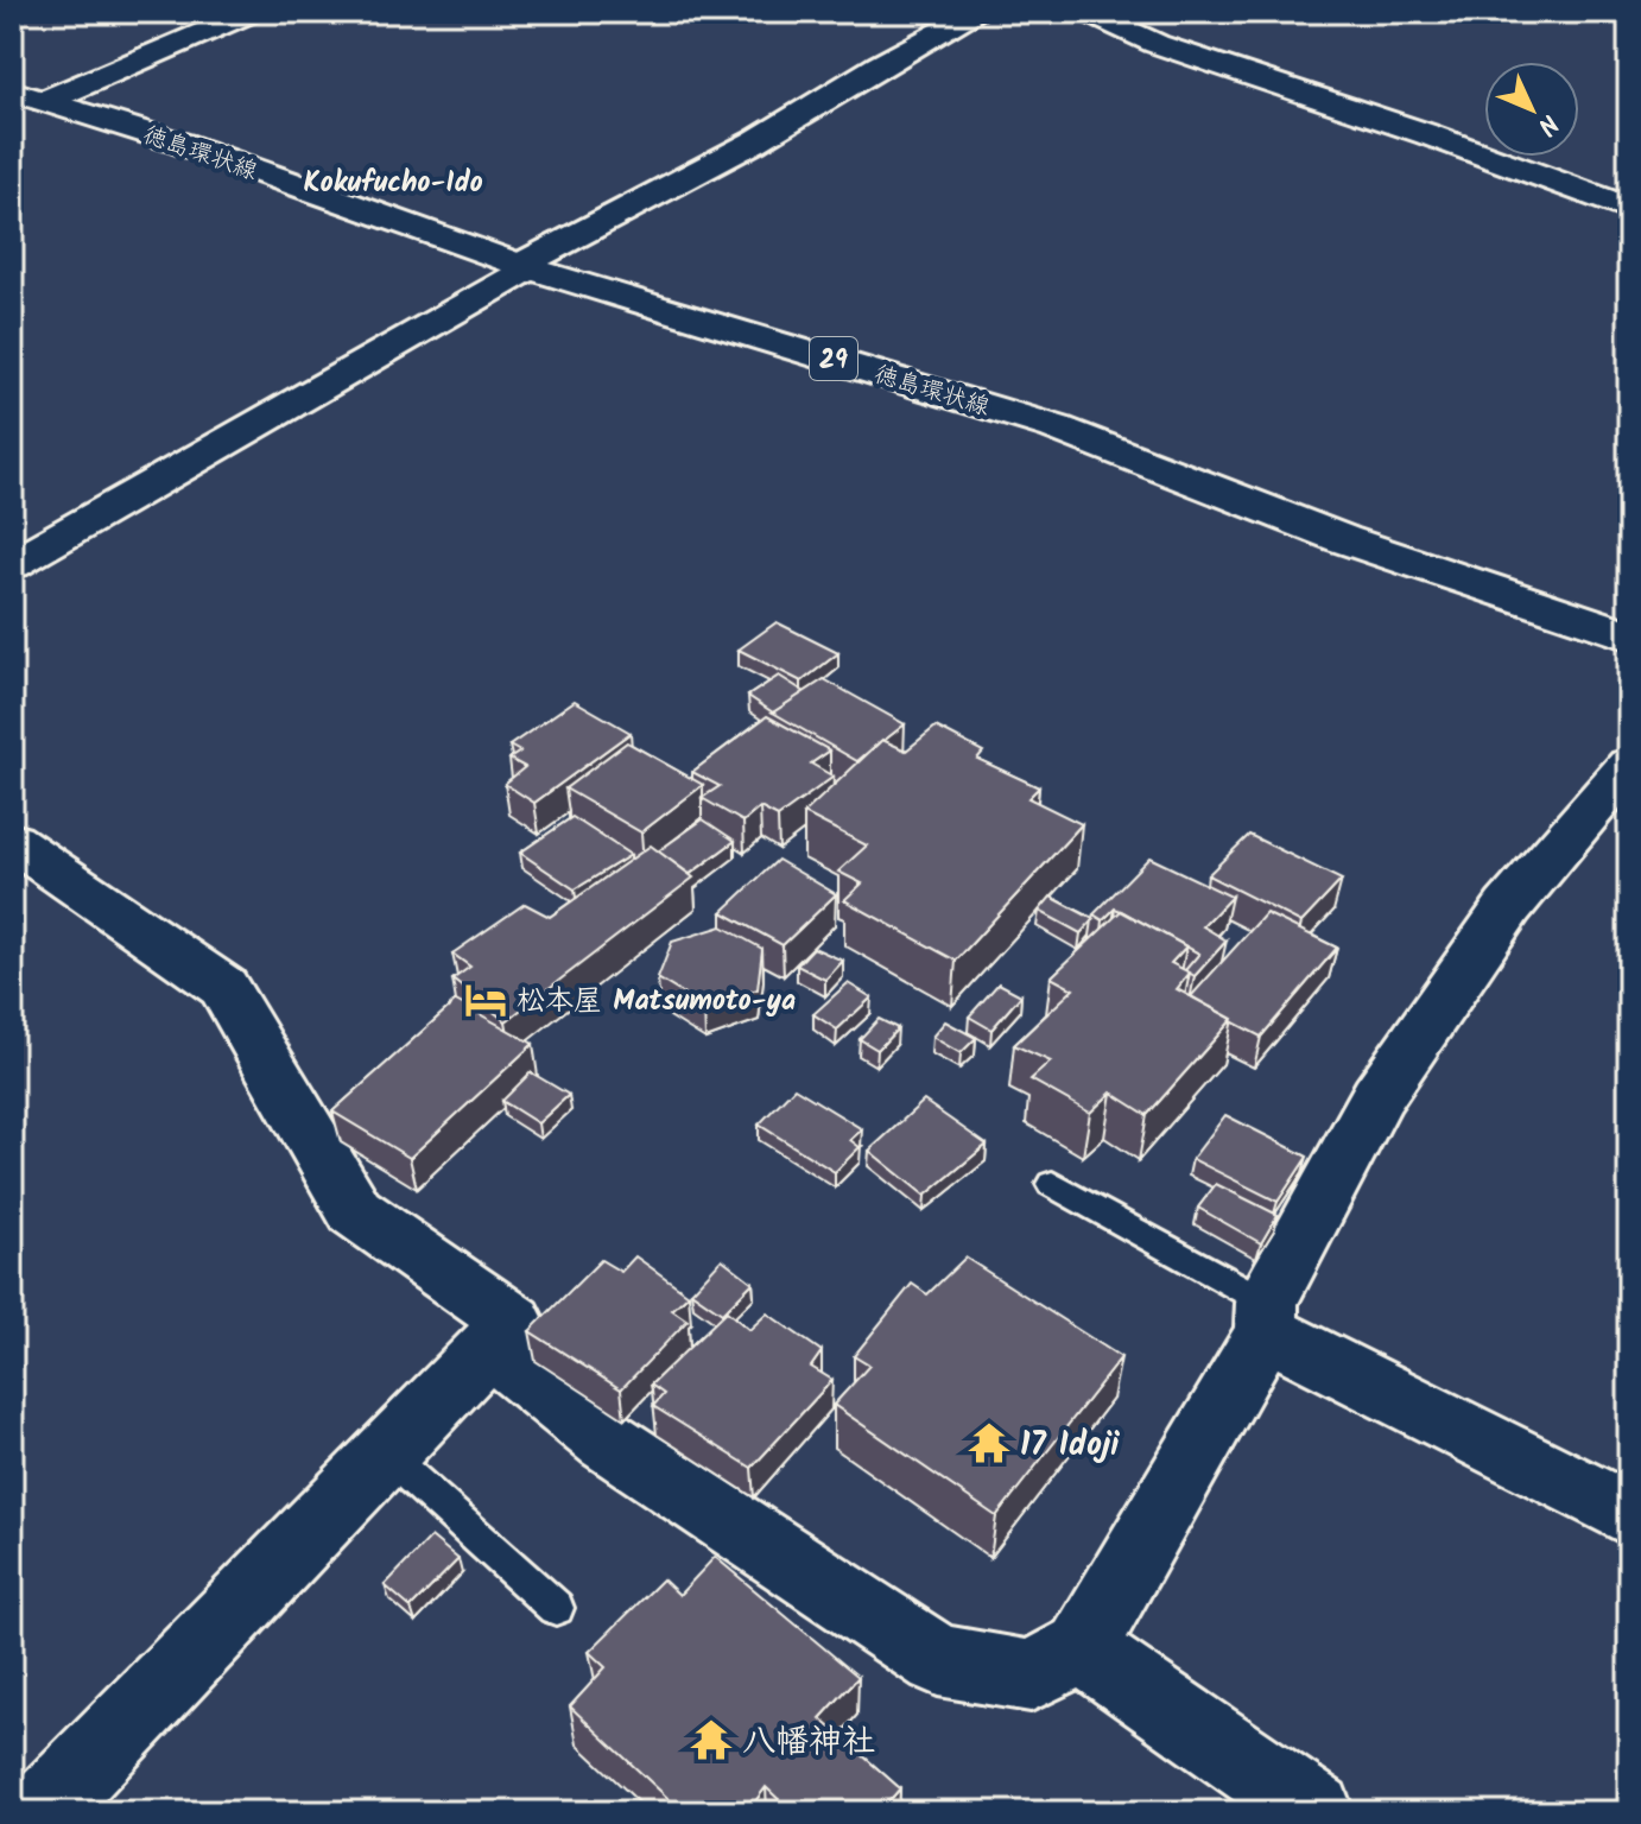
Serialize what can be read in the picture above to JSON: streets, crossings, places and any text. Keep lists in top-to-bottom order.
{
  "streets": {
    "street": ["徳島環状線", "29"]
  },
  "districts": ["Kokufucho-Ido"],
  "places": {
    "hotel": ["松本屋 Matsumoto-ya"],
    "temple": ["17 Idoji", "八幡神社"]
  },
  "north": "bottom right"
}
